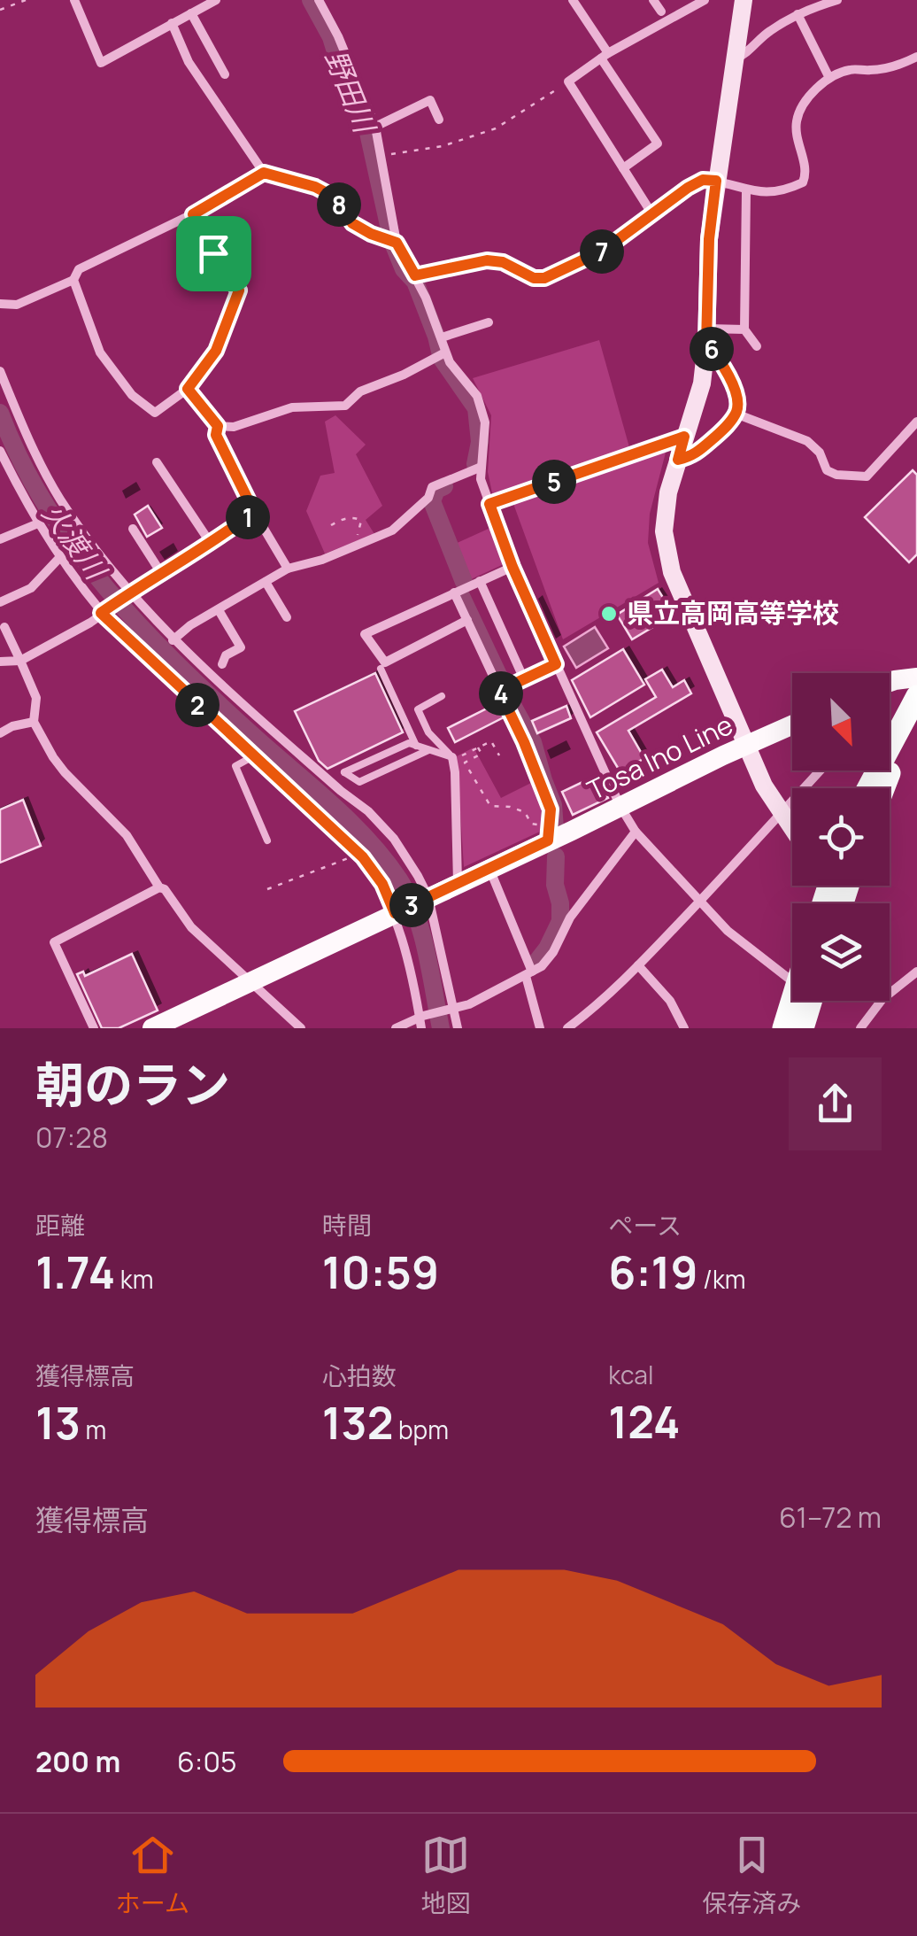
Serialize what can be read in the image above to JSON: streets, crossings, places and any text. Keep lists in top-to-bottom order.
{
  "streets": {
    "main road": ["Tosa Ino Line"]
  },
  "water": ["野田川", "火渡川"],
  "places": ["県立高岡高等学校"],
  "north": "bottom right",
  "page": {
    "pins": [
      "8",
      "7",
      "6",
      "5",
      "1",
      "4",
      "2",
      "3"
    ],
    "heading": ["朝のラン", "07:28"],
    "stats": [
      ["距離", "1.74 km"],
      ["時間", "10:59"],
      ["ペース", "6:19 /km"],
      ["獲得標高", "13 m"],
      ["心拍数", "132 bpm"],
      ["kcal", "124"]
    ],
    "chart": ["獲得標高", "61–72 m"],
    "list": [
      {
        "name": "200 m",
        "note": "6:05"
      }
    ],
    "tabs": ["ホーム", "地図", "保存済み"]
  }
}
